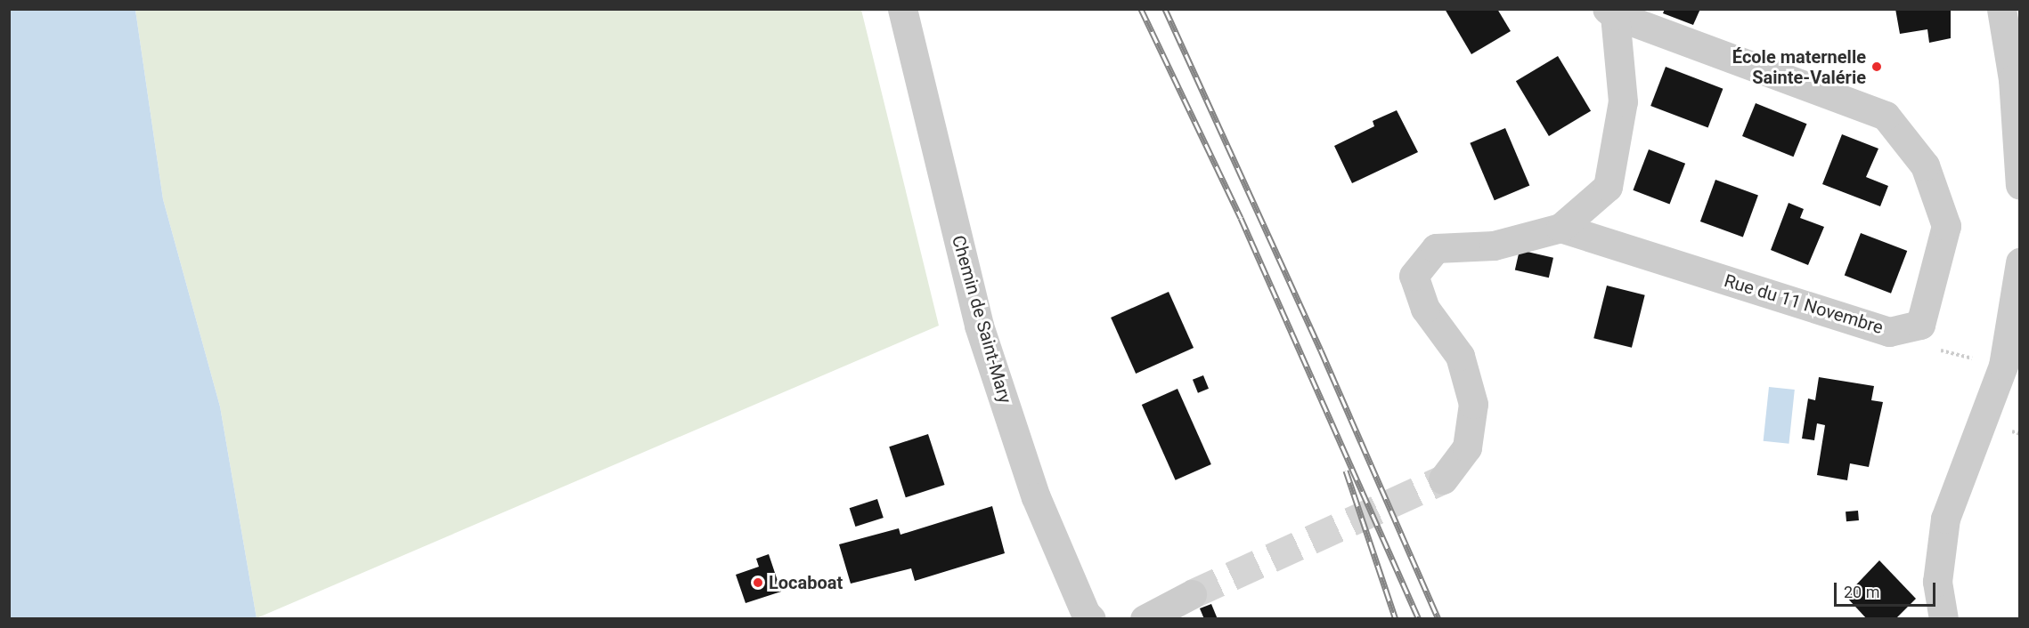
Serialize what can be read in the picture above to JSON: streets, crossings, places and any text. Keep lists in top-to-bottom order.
{
  "streets": {
    "street": ["Rue du 11 Novembre", "Chemin de Saint-Mary"]
  },
  "places": ["École maternelle Sainte-Valérie", "Locaboat"],
  "scale_bar": "20 m"
}
